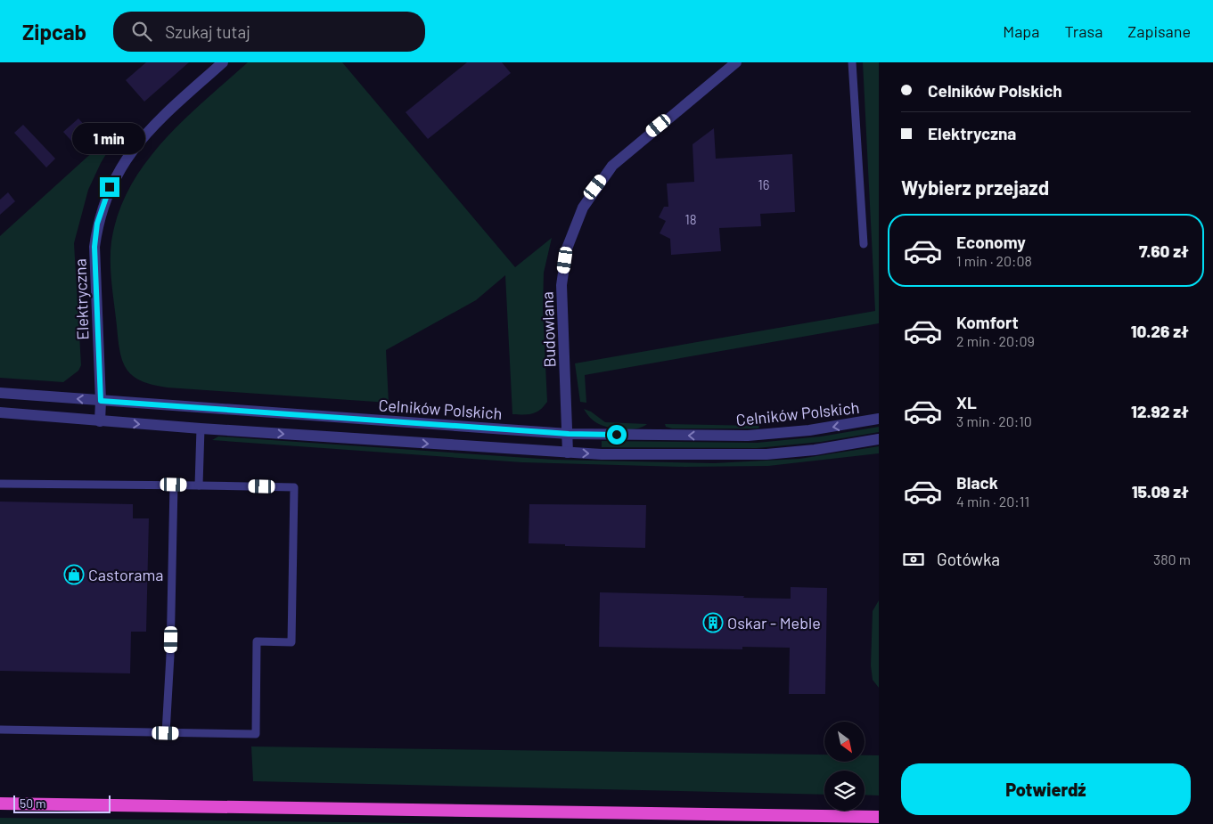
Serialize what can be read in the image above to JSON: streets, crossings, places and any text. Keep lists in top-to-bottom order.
{
  "streets": {
    "street": ["Elektryczna", "Budowlana", "Celników Polskich"]
  },
  "crossings": [
    ["Elektryczna", "Celników Polskich"],
    ["Budowlana", "Celników Polskich"]
  ],
  "places": {
    "shop": ["Castorama"],
    "building": ["Oskar - Meble"]
  },
  "house_numbers": ["16", "18"],
  "scale_bar": "50 m",
  "north": "bottom right",
  "page": {
    "header": "Zipcab",
    "search": "Szukaj tutaj",
    "nav": ["Mapa", "Trasa", "Zapisane"],
    "banner": ["Celników Polskich", "Elektryczna"],
    "bubble": "1 min",
    "heading": "Wybierz przejazd",
    "list": [
      {
        "name": "Economy",
        "note": "1 min · 20:08",
        "value": "7.60 zł"
      },
      {
        "name": "Komfort",
        "note": "2 min · 20:09",
        "value": "10.26 zł"
      },
      {
        "name": "XL",
        "note": "3 min · 20:10",
        "value": "12.92 zł"
      },
      {
        "name": "Black",
        "note": "4 min · 20:11",
        "value": "15.09 zł"
      }
    ],
    "pay": ["Gotówka", "380 m"],
    "buttons": "Potwierdź",
    "scale": "50 m"
  }
}
